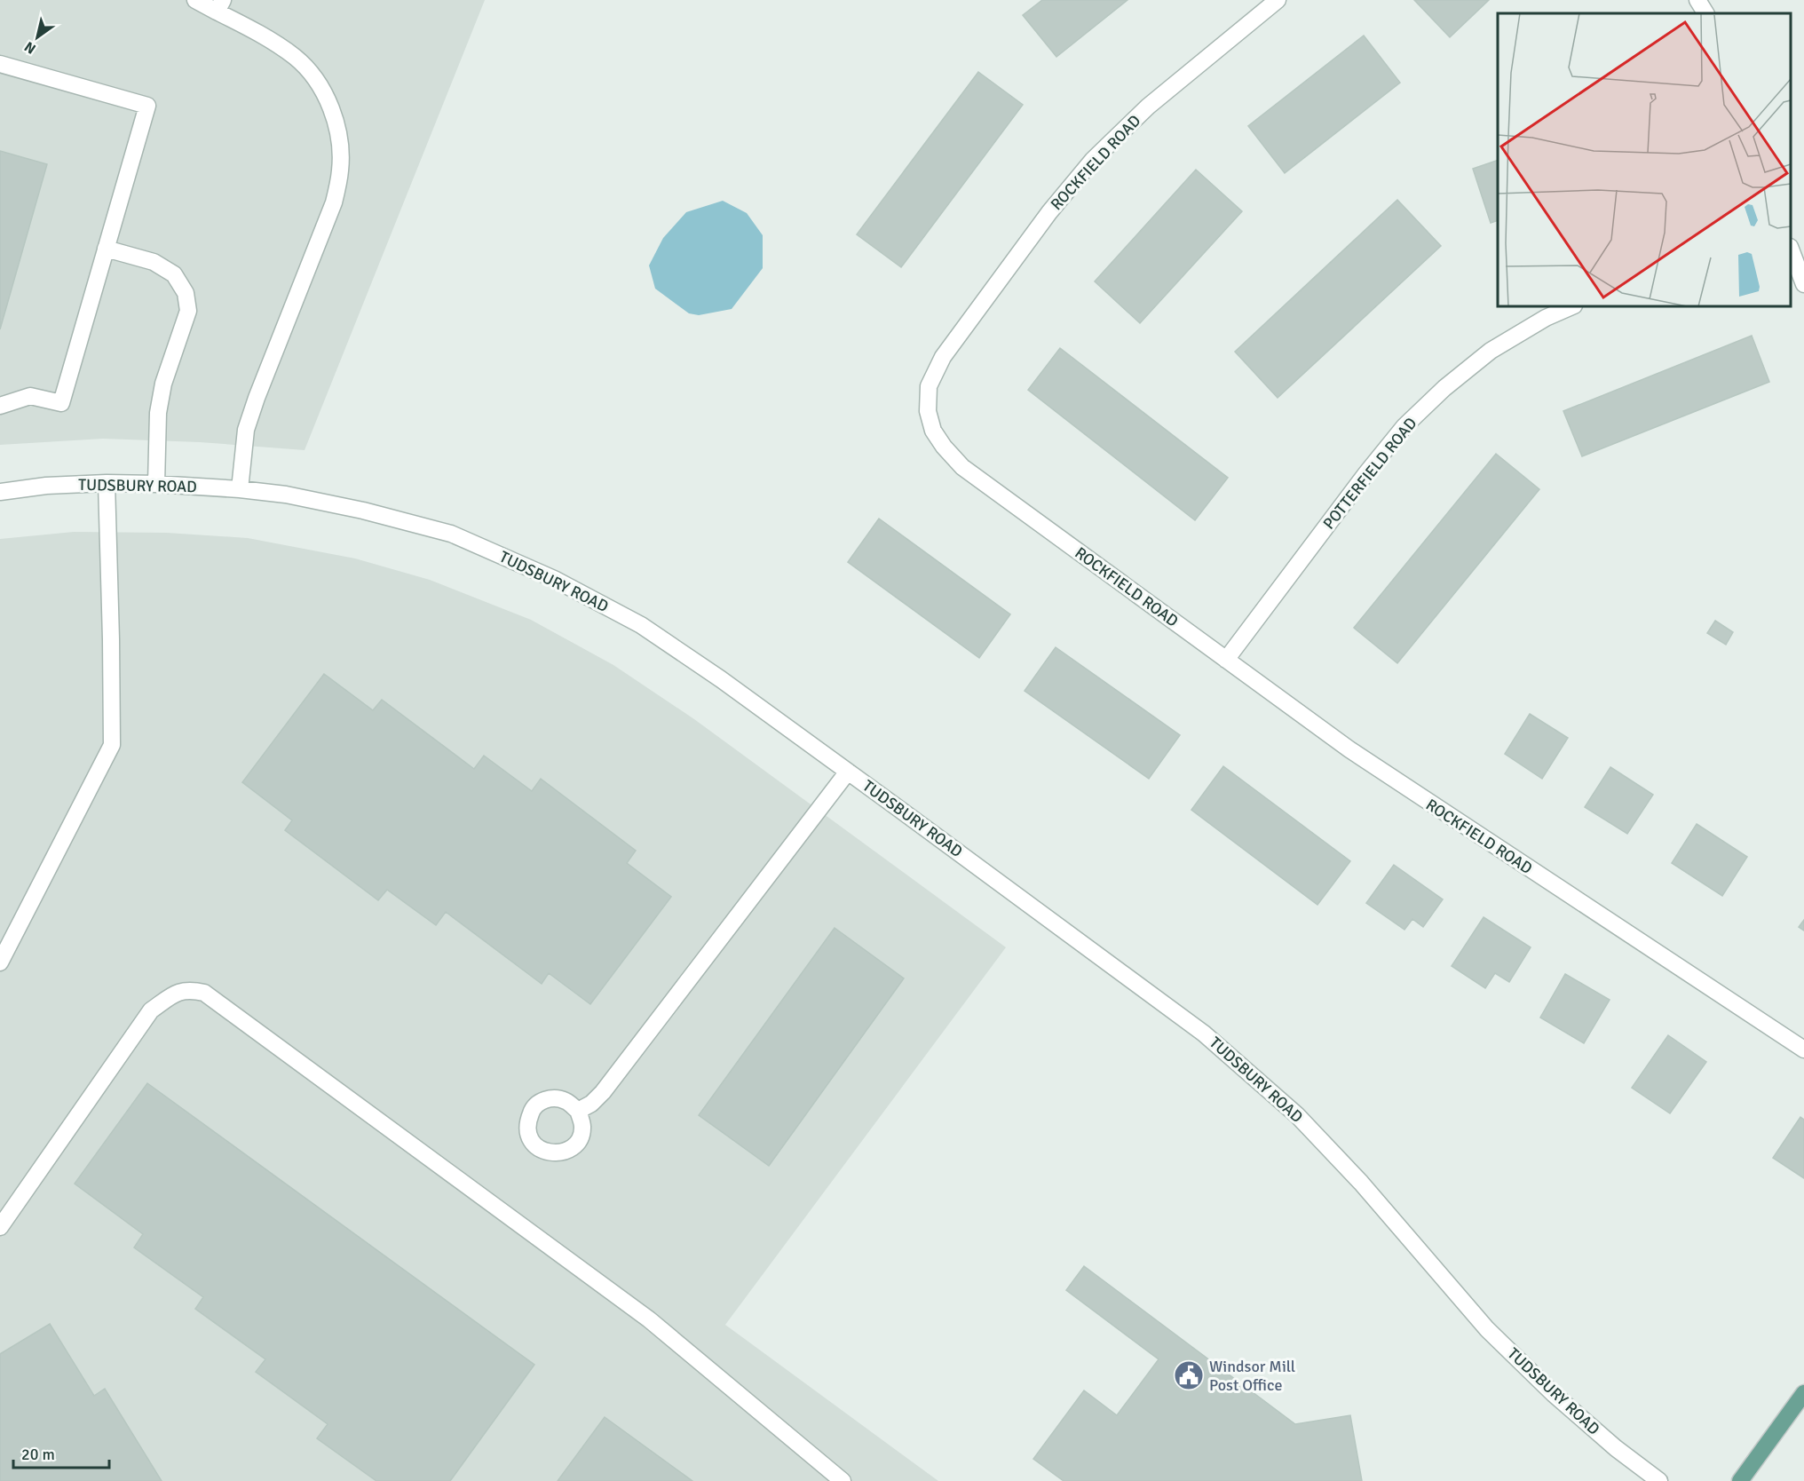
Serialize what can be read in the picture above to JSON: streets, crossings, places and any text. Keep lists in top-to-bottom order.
{
  "streets": {
    "street": ["ROCKFIELD ROAD", "POTTERFIELD ROAD", "TUDSBURY ROAD"]
  },
  "crossings": [
    ["ROCKFIELD ROAD", "POTTERFIELD ROAD"]
  ],
  "places": {
    "public building": ["Windsor Mill Post Office"]
  },
  "scale_bar": "20 m",
  "north": "bottom left"
}
